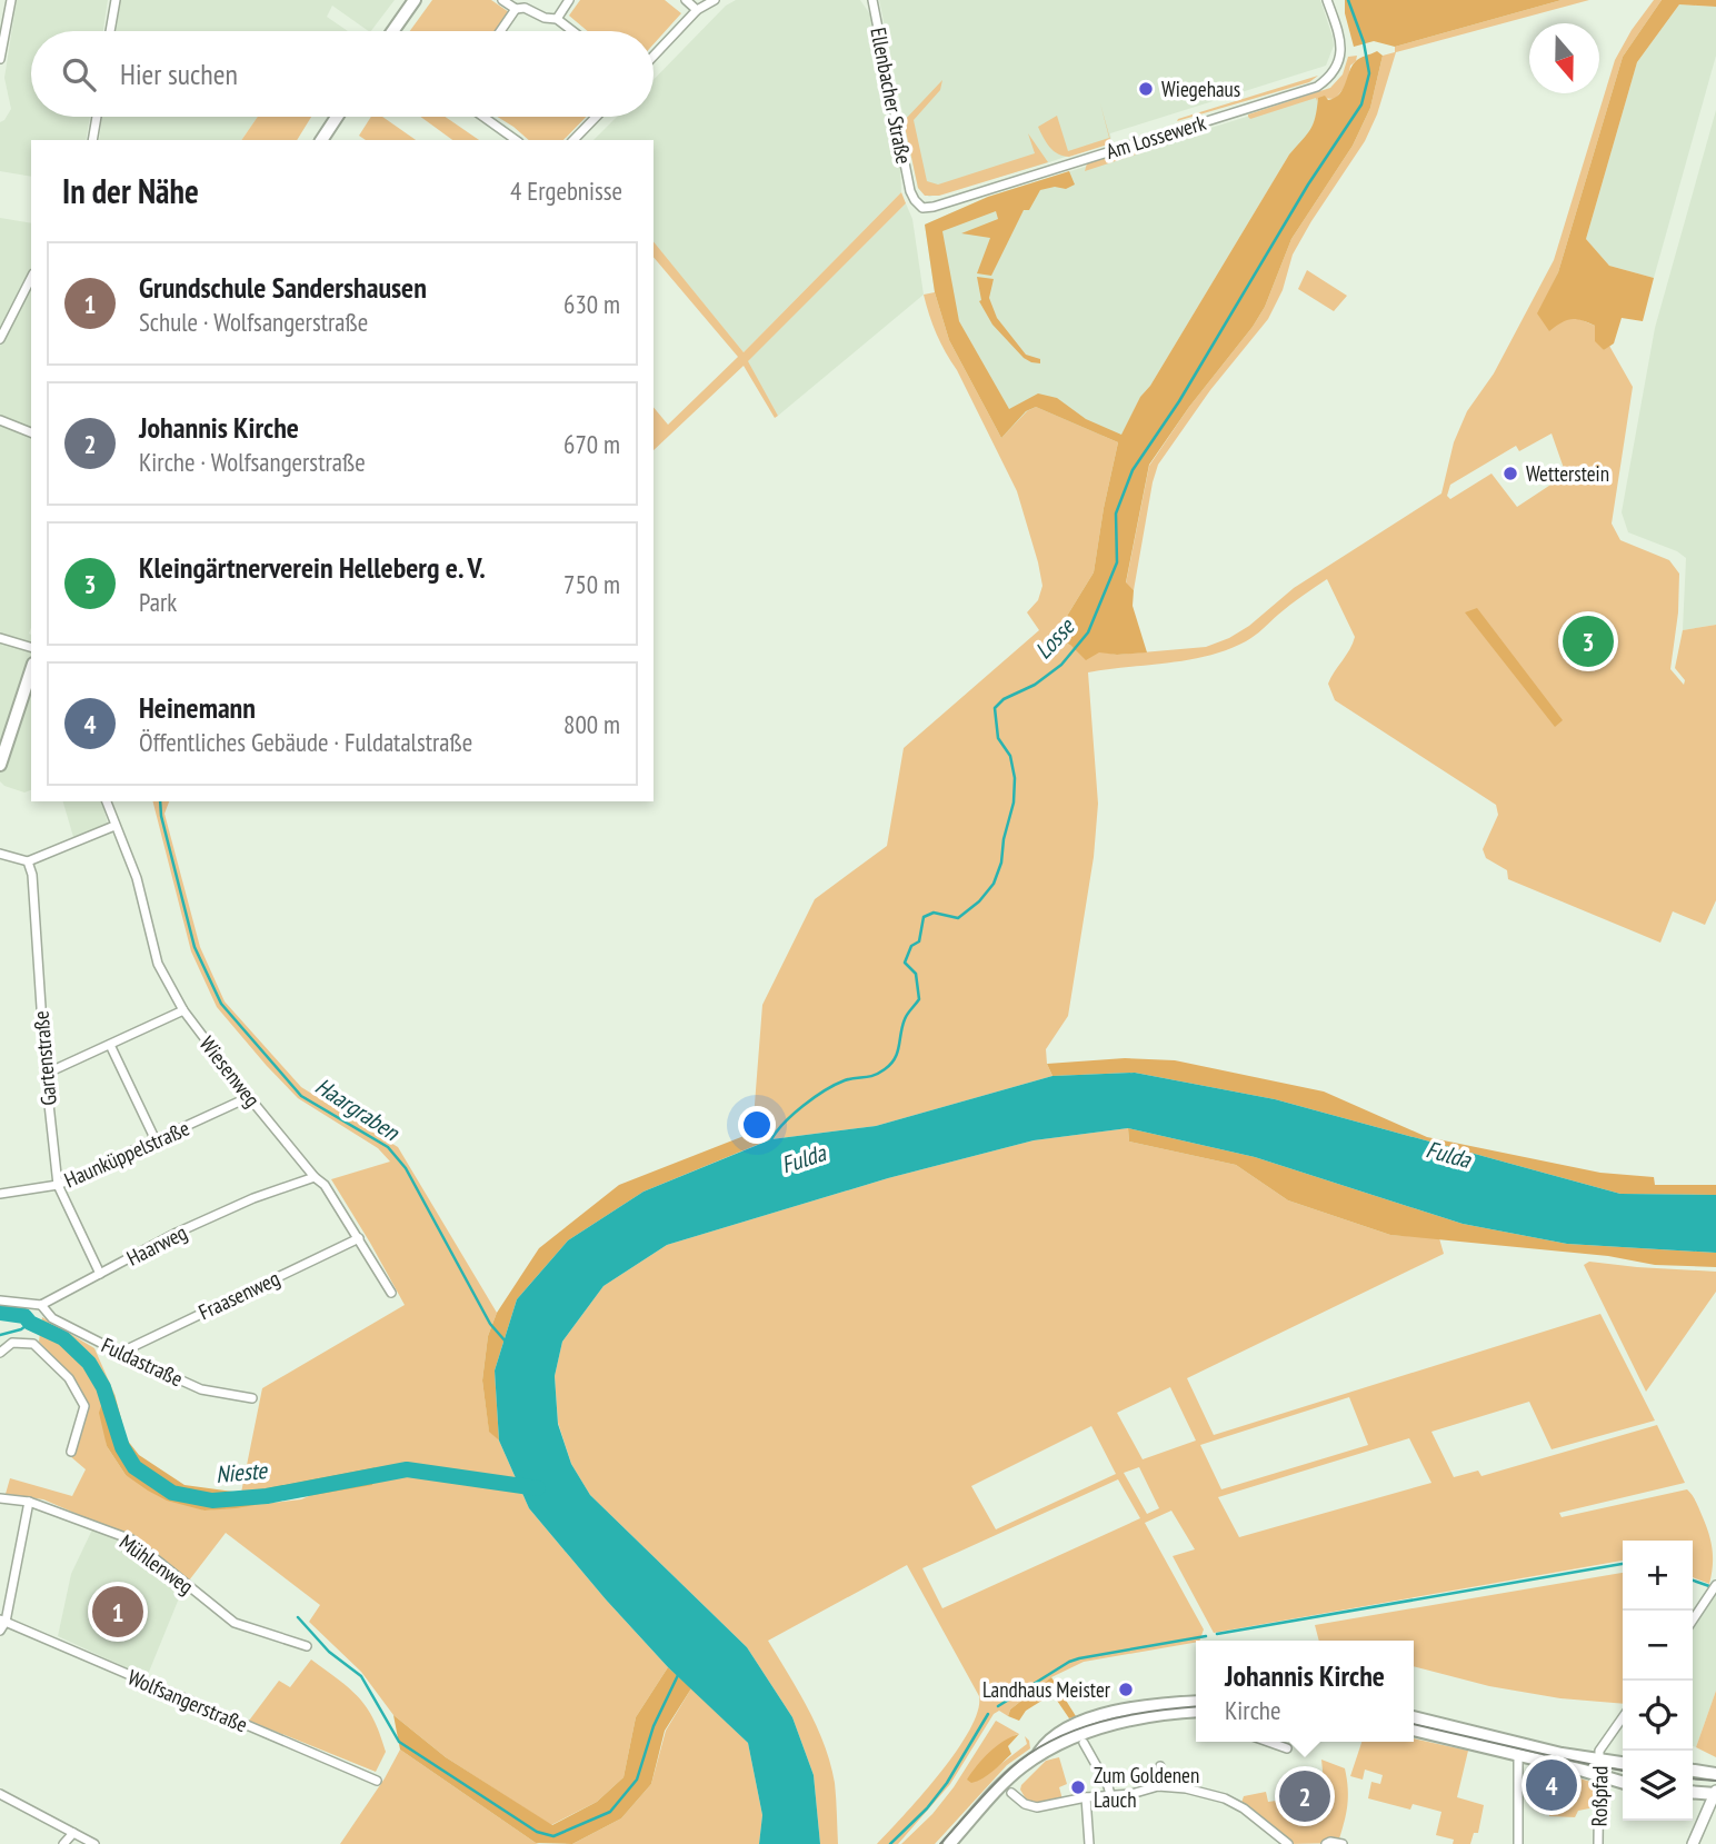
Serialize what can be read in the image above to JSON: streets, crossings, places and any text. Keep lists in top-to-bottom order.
{
  "streets": {
    "street": [
      "Ellenbacher Straße",
      "Am Lossewerk",
      "Gartenstraße",
      "Wiesenweg",
      "Haunküppelstraße",
      "Haarweg",
      "Fraasenweg",
      "Fuldastraße",
      "Mühlenweg",
      "Wolfsangerstraße",
      "Roßpfad"
    ]
  },
  "crossings": [
    ["Ellenbacher Straße", "Am Lossewerk"],
    ["Gartenstraße", "Haunküppelstraße"],
    ["Gartenstraße", "Haarweg"],
    ["Wiesenweg", "Haunküppelstraße"],
    ["Wiesenweg", "Haarweg"],
    ["Wiesenweg", "Fraasenweg"],
    ["Haarweg", "Fuldastraße"],
    ["Fraasenweg", "Fuldastraße"]
  ],
  "water": [
    "Losse",
    "Haargraben",
    "Fulda",
    "Nieste"
  ],
  "places": [
    "Wiegehaus",
    "Wetterstein",
    "Landhaus Meister",
    "Zum Goldenen Lauch"
  ],
  "north": "bottom",
  "page": {
    "search": "Hier suchen",
    "heading": ["In der Nähe", "4 Ergebnisse"],
    "list": [
      {
        "mark": "1",
        "name": "Grundschule Sandershausen",
        "note": "Schule · Wolfsangerstraße",
        "value": "630 m"
      },
      {
        "mark": "2",
        "name": "Johannis Kirche",
        "note": "Kirche · Wolfsangerstraße",
        "value": "670 m"
      },
      {
        "mark": "3",
        "name": "Kleingärtnerverein Helleberg e. V.",
        "note": "Park",
        "value": "750 m"
      },
      {
        "mark": "4",
        "name": "Heinemann",
        "note": "Öffentliches Gebäude · Fuldatalstraße",
        "value": "800 m"
      }
    ],
    "pins": [
      "3",
      "1",
      "4",
      "2"
    ],
    "map_buttons": ["+", "−"],
    "popup": ["Johannis Kirche", "Kirche"]
  }
}
